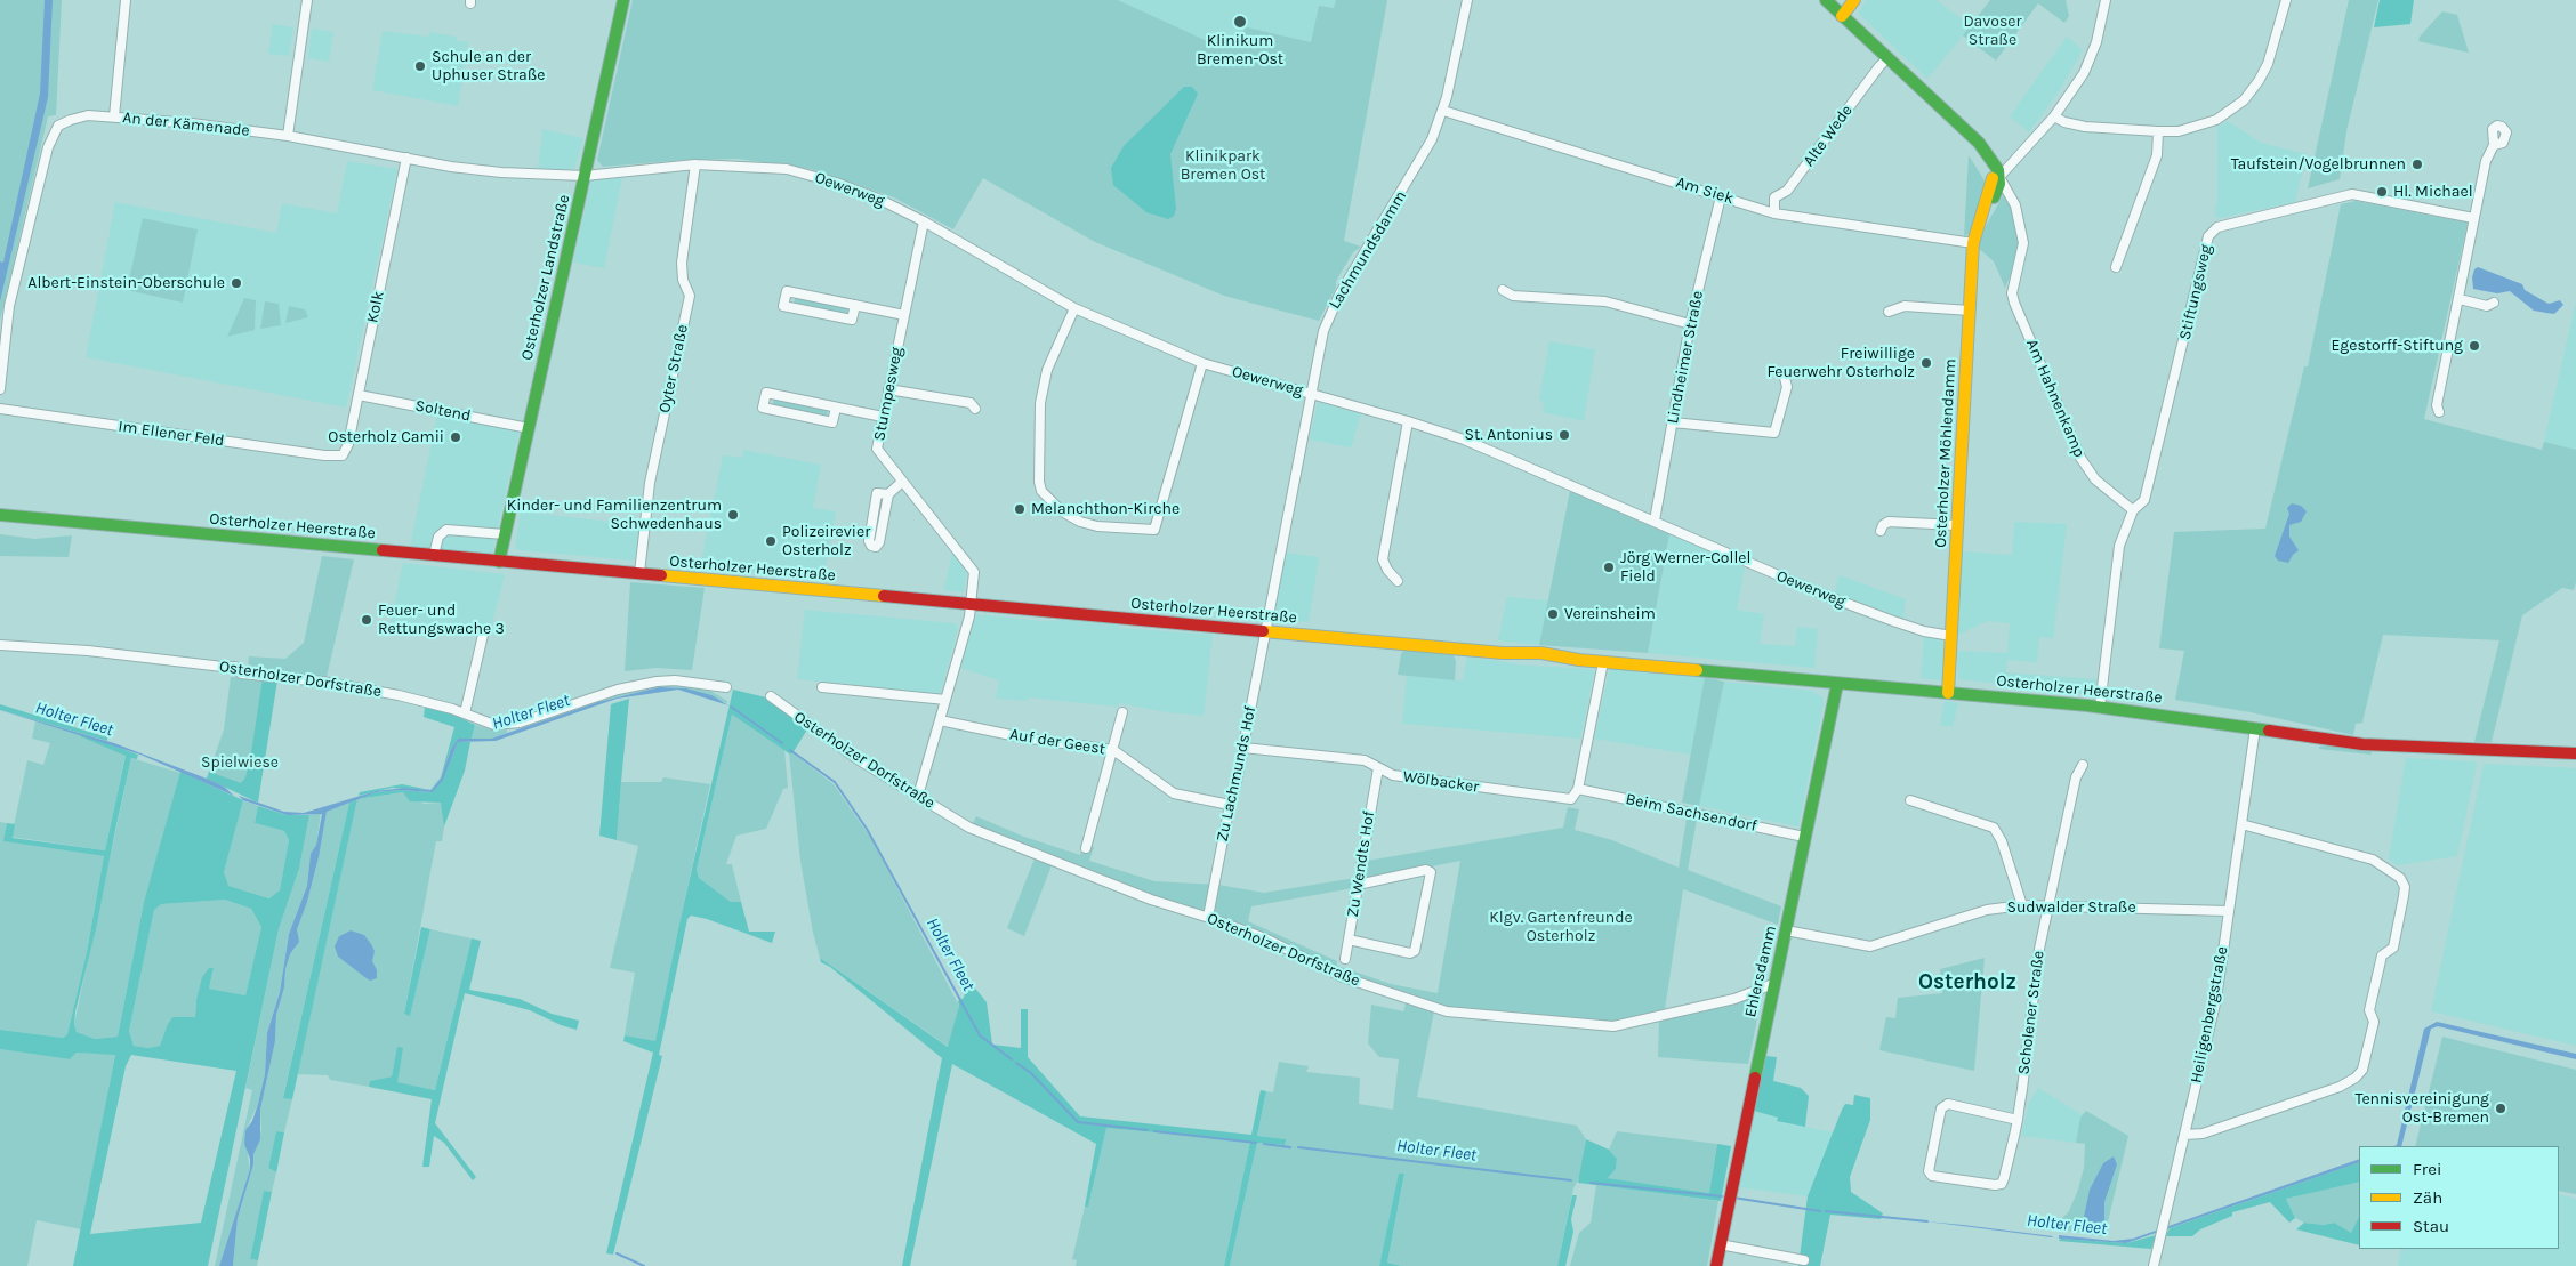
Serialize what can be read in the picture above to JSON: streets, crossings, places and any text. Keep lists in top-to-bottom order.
{
  "streets": {
    "main road": [
      "Osterholzer Landstraße",
      "Osterholzer Möhlendamm",
      "Osterholzer Heerstraße",
      "Ehlersdamm"
    ],
    "street": [
      "An der Kämenade",
      "Alte Wede",
      "Oewerweg",
      "Am Siek",
      "Lachmundsdamm",
      "Stiftungsweg",
      "Kolk",
      "Lindheimer Straße",
      "Oyter Straße",
      "Stumpesweg",
      "Am Hahnenkamp",
      "Soltend",
      "Im Ellener Feld",
      "Osterholzer Dorfstraße",
      "Auf der Geest",
      "Zu Lachmunds Hof",
      "Wölbacker",
      "Beim Sachsendorf",
      "Zu Wendts Hof",
      "Sudwalder Straße",
      "Scholener Straße",
      "Heiligenbergstraße"
    ]
  },
  "crossings": [
    ["An der Kämenade", "Oewerweg"],
    ["An der Kämenade", "Osterholzer Landstraße"],
    ["An der Kämenade", "Kolk"],
    ["Alte Wede", "Am Siek"],
    ["Oewerweg", "Lachmundsdamm"],
    ["Oewerweg", "Osterholzer Landstraße"],
    ["Oewerweg", "Lindheimer Straße"],
    ["Oewerweg", "Oyter Straße"],
    ["Oewerweg", "Stumpesweg"],
    ["Oewerweg", "Osterholzer Möhlendamm"],
    ["Am Siek", "Lachmundsdamm"],
    ["Am Siek", "Lindheimer Straße"],
    ["Am Siek", "Osterholzer Möhlendamm"],
    ["Lachmundsdamm", "Osterholzer Heerstraße"],
    ["Lachmundsdamm", "Zu Lachmunds Hof"],
    ["Osterholzer Landstraße", "Soltend"],
    ["Osterholzer Landstraße", "Osterholzer Heerstraße"],
    ["Stiftungsweg", "Am Hahnenkamp"],
    ["Kolk", "Soltend"],
    ["Kolk", "Im Ellener Feld"],
    ["Oyter Straße", "Osterholzer Heerstraße"],
    ["Stumpesweg", "Osterholzer Heerstraße"],
    ["Stumpesweg", "Osterholzer Dorfstraße"],
    ["Stumpesweg", "Auf der Geest"],
    ["Am Hahnenkamp", "Osterholzer Möhlendamm"],
    ["Osterholzer Möhlendamm", "Osterholzer Heerstraße"],
    ["Osterholzer Heerstraße", "Zu Lachmunds Hof"],
    ["Osterholzer Heerstraße", "Ehlersdamm"],
    ["Osterholzer Heerstraße", "Heiligenbergstraße"],
    ["Osterholzer Dorfstraße", "Zu Lachmunds Hof"],
    ["Osterholzer Dorfstraße", "Ehlersdamm"],
    ["Auf der Geest", "Zu Lachmunds Hof"],
    ["Zu Lachmunds Hof", "Wölbacker"],
    ["Wölbacker", "Beim Sachsendorf"],
    ["Wölbacker", "Zu Wendts Hof"],
    ["Beim Sachsendorf", "Ehlersdamm"],
    ["Sudwalder Straße", "Ehlersdamm"],
    ["Sudwalder Straße", "Scholener Straße"],
    ["Sudwalder Straße", "Heiligenbergstraße"]
  ],
  "districts": ["Osterholz"],
  "water": ["Holter Fleet"],
  "parks": [
    "Davoser Straße",
    "Klinikpark Bremen Ost",
    "Spielwiese",
    "Klgv. Gartenfreunde Osterholz"
  ],
  "places": [
    "Klinikum Bremen-Ost",
    "Schule an der Uphuser Straße",
    "Taufstein/Vogelbrunnen",
    "Hl. Michael",
    "Albert-Einstein-Oberschule",
    "Egestorff-Stiftung",
    "Freiwillige Feuerwehr Osterholz",
    "St. Antonius",
    "Osterholz Camii",
    "Melanchthon-Kirche",
    "Kinder- und Familienzentrum Schwedenhaus",
    "Polizeirevier Osterholz",
    "Jörg Werner-Collel Field",
    "Vereinsheim",
    "Feuer- und Rettungswache 3",
    "Tennisvereinigung Ost-Bremen"
  ],
  "legend": ["Frei", "Zäh", "Stau"]
}
